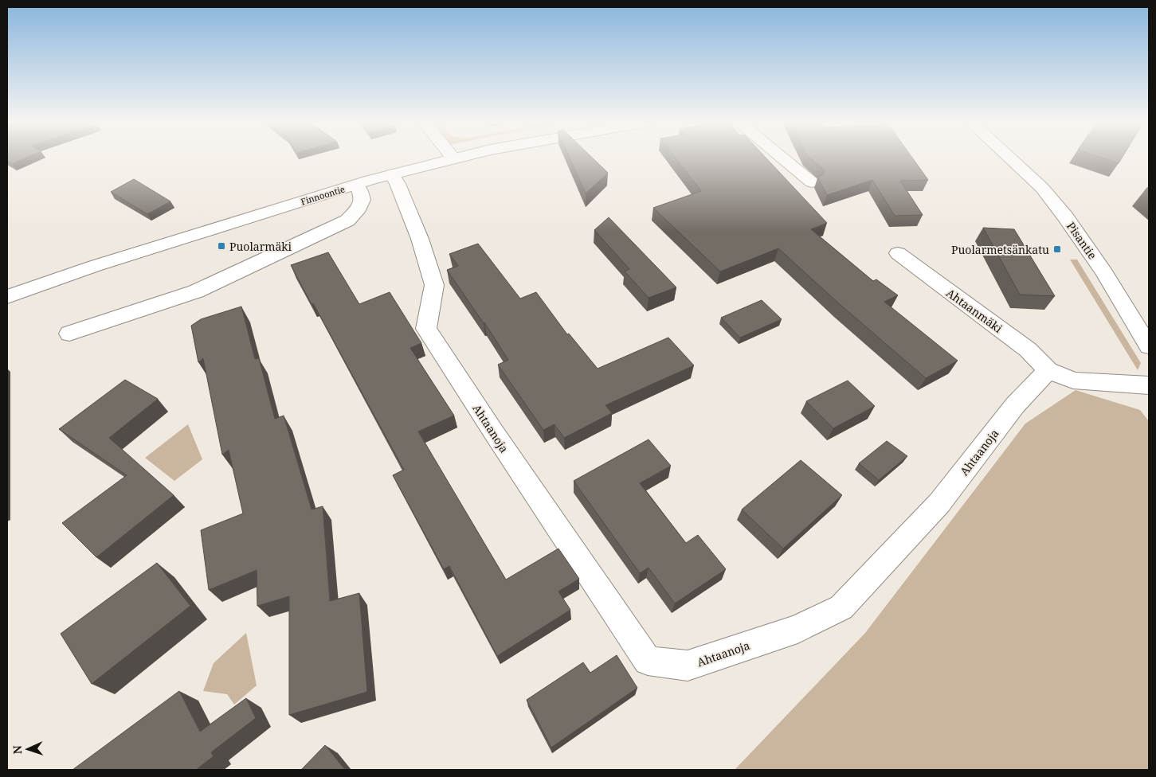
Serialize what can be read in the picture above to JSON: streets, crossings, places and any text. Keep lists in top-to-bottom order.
{
  "streets": {
    "street": [
      "Finnoontie",
      "Pisantie",
      "Ahtaanmäki",
      "Ahtaanoja"
    ]
  },
  "crossings": [
    ["Finnoontie", "Ahtaanoja"],
    ["Ahtaanmäki", "Ahtaanoja"]
  ],
  "places": {
    "transit": ["Puolarmäki", "Puolarmetsänkatu"]
  },
  "north": "left"
}
